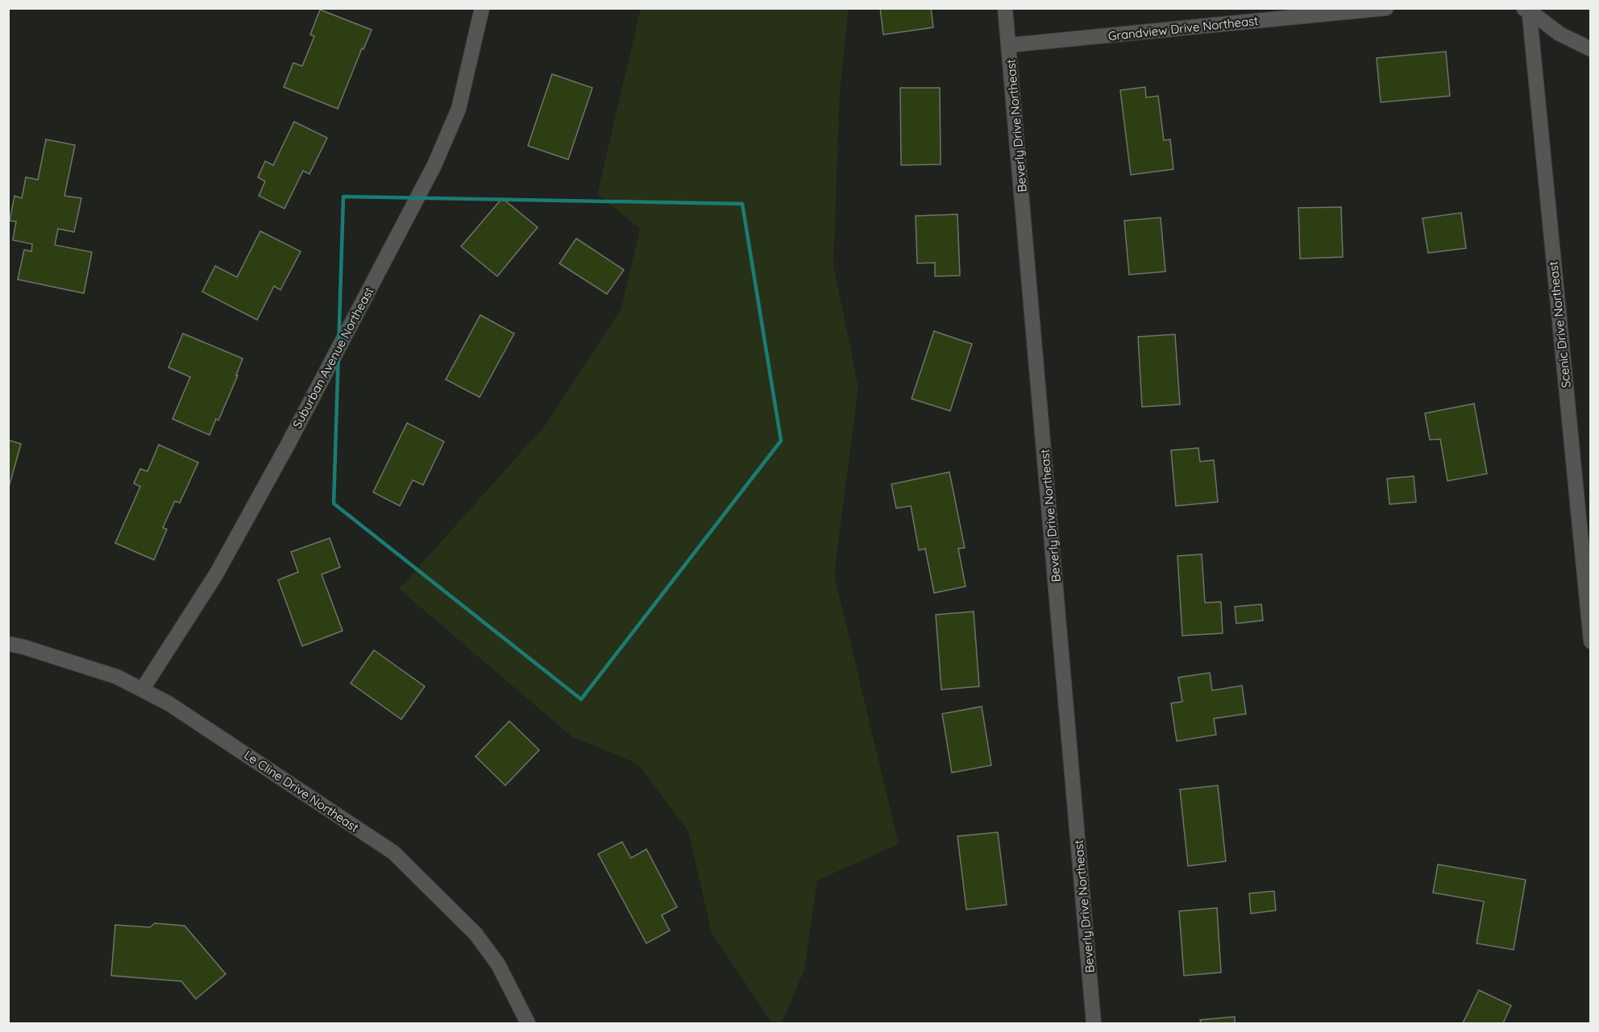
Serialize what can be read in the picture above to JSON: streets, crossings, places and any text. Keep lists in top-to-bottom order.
{
  "streets": {
    "street": [
      "Grandview Drive Northeast",
      "Beverly Drive Northeast",
      "Scenic Drive Northeast",
      "Suburban Avenue Northeast",
      "Le Cline Drive Northeast"
    ]
  },
  "crossings": [
    ["Grandview Drive Northeast", "Beverly Drive Northeast"],
    ["Suburban Avenue Northeast", "Le Cline Drive Northeast"]
  ]
}
